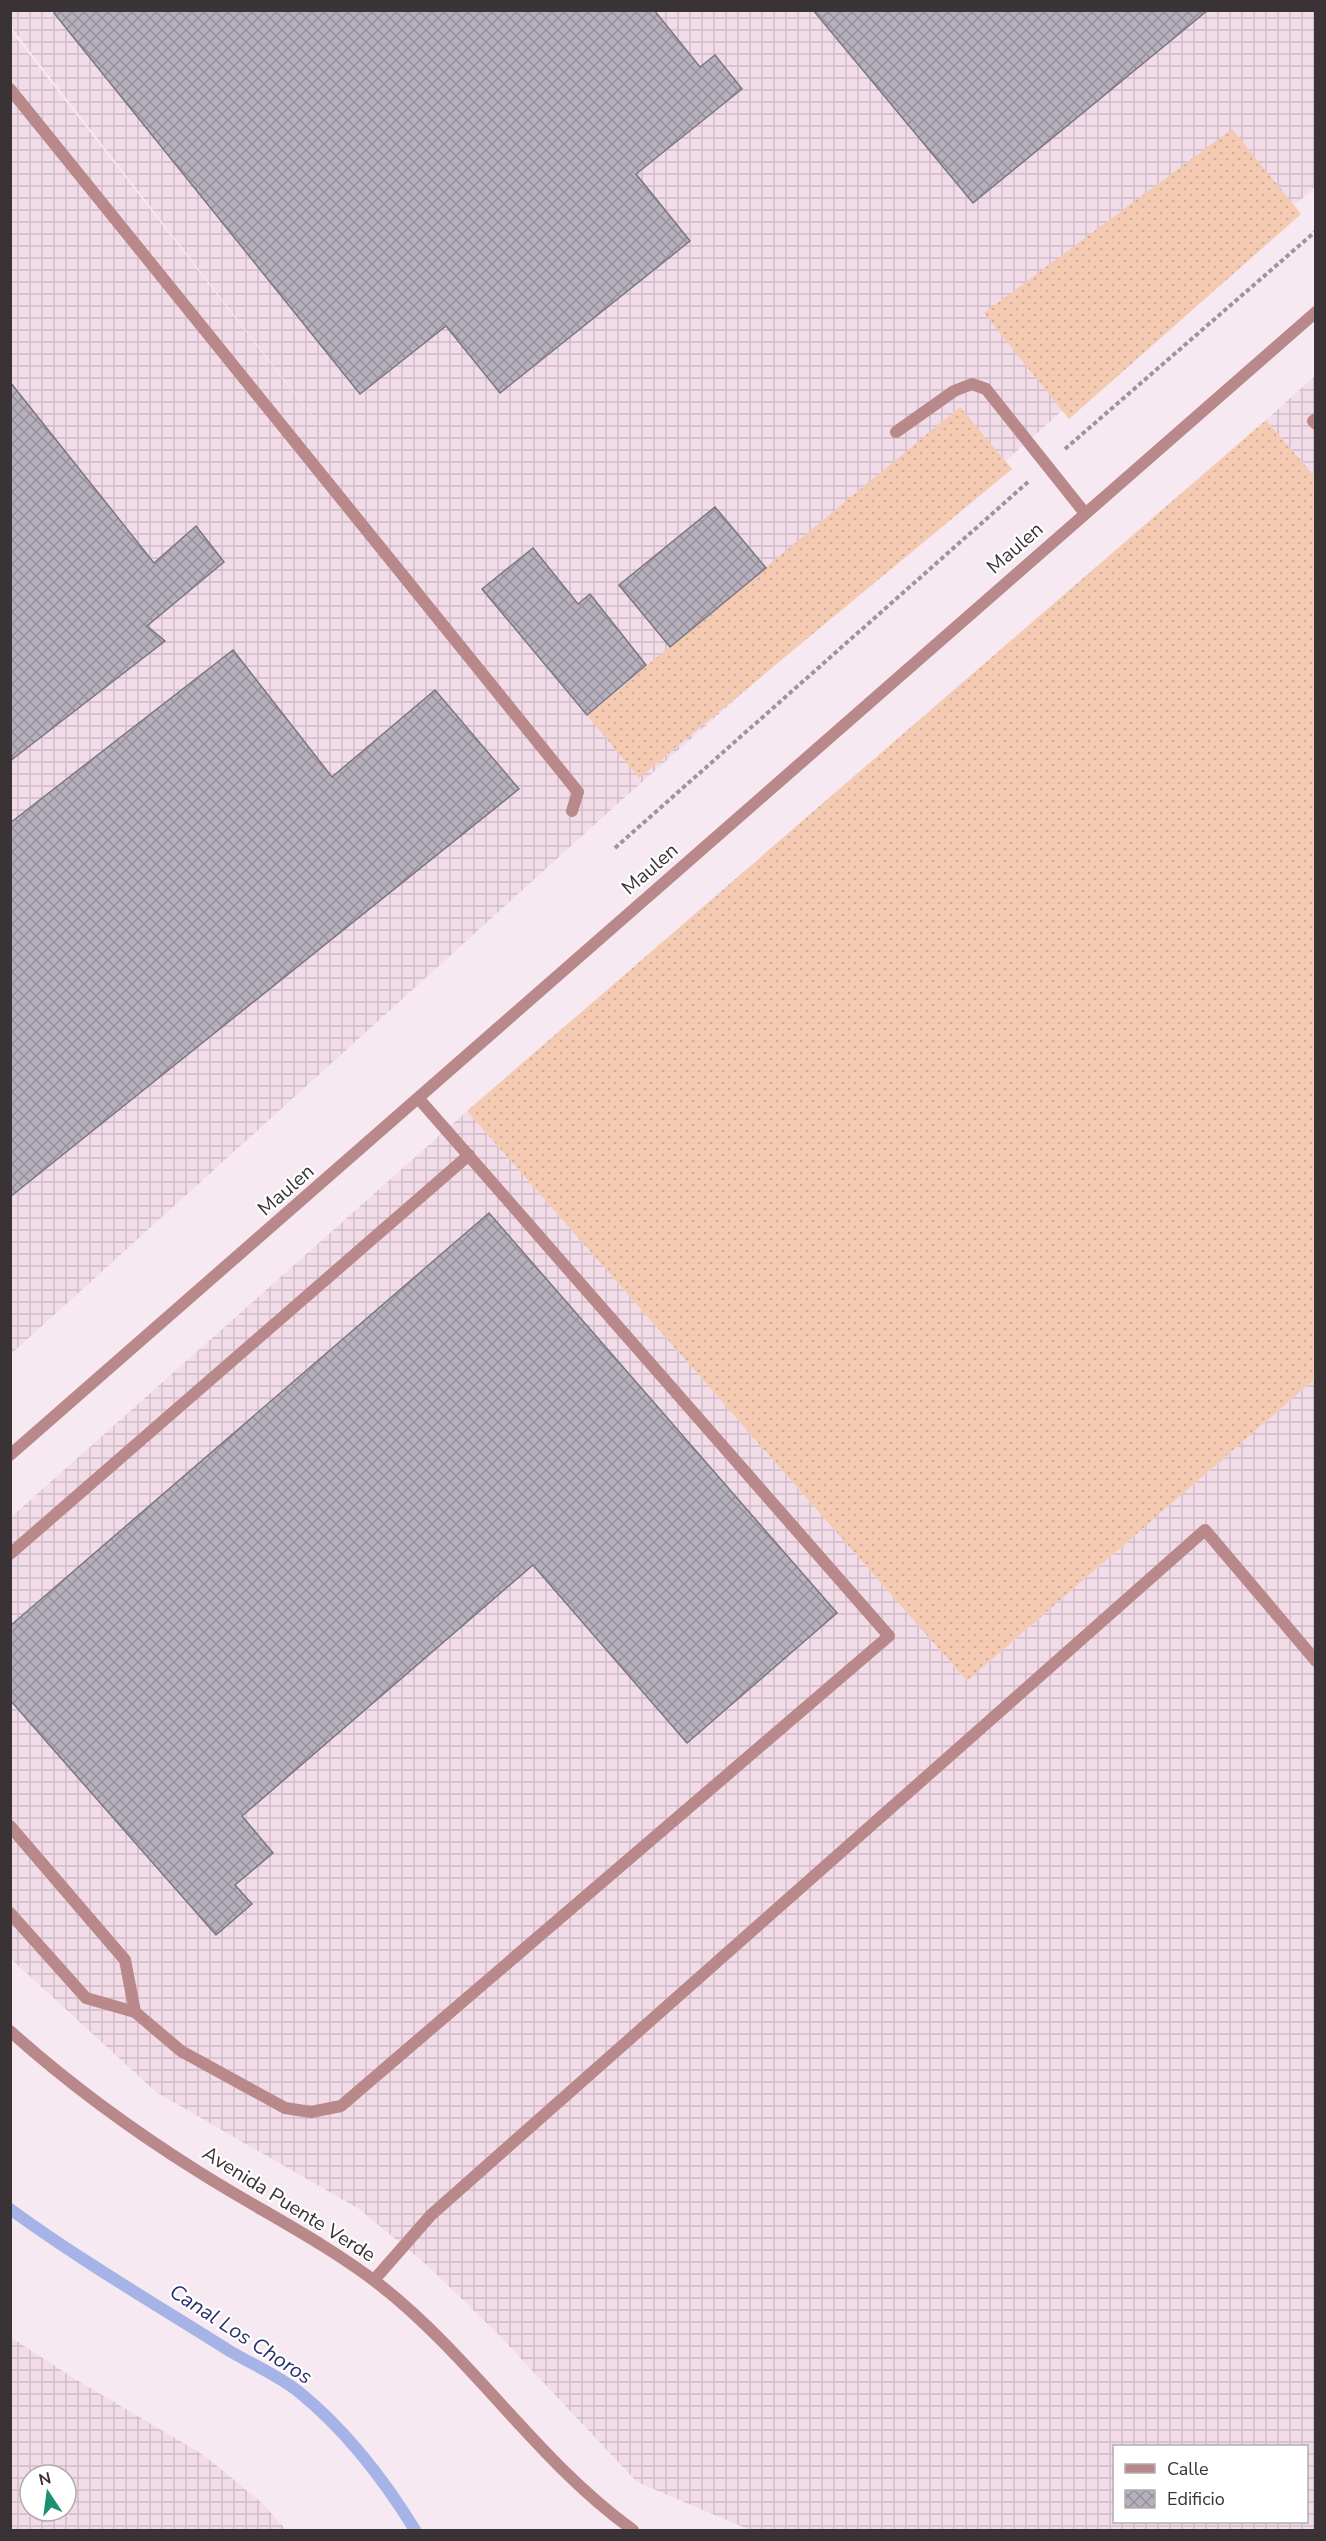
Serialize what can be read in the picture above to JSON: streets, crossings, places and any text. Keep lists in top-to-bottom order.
{
  "streets": {
    "street": ["Maulen", "Avenida Puente Verde"]
  },
  "water": ["Canal Los Choros"],
  "legend": ["Calle", "Edificio"],
  "north": "top"
}
